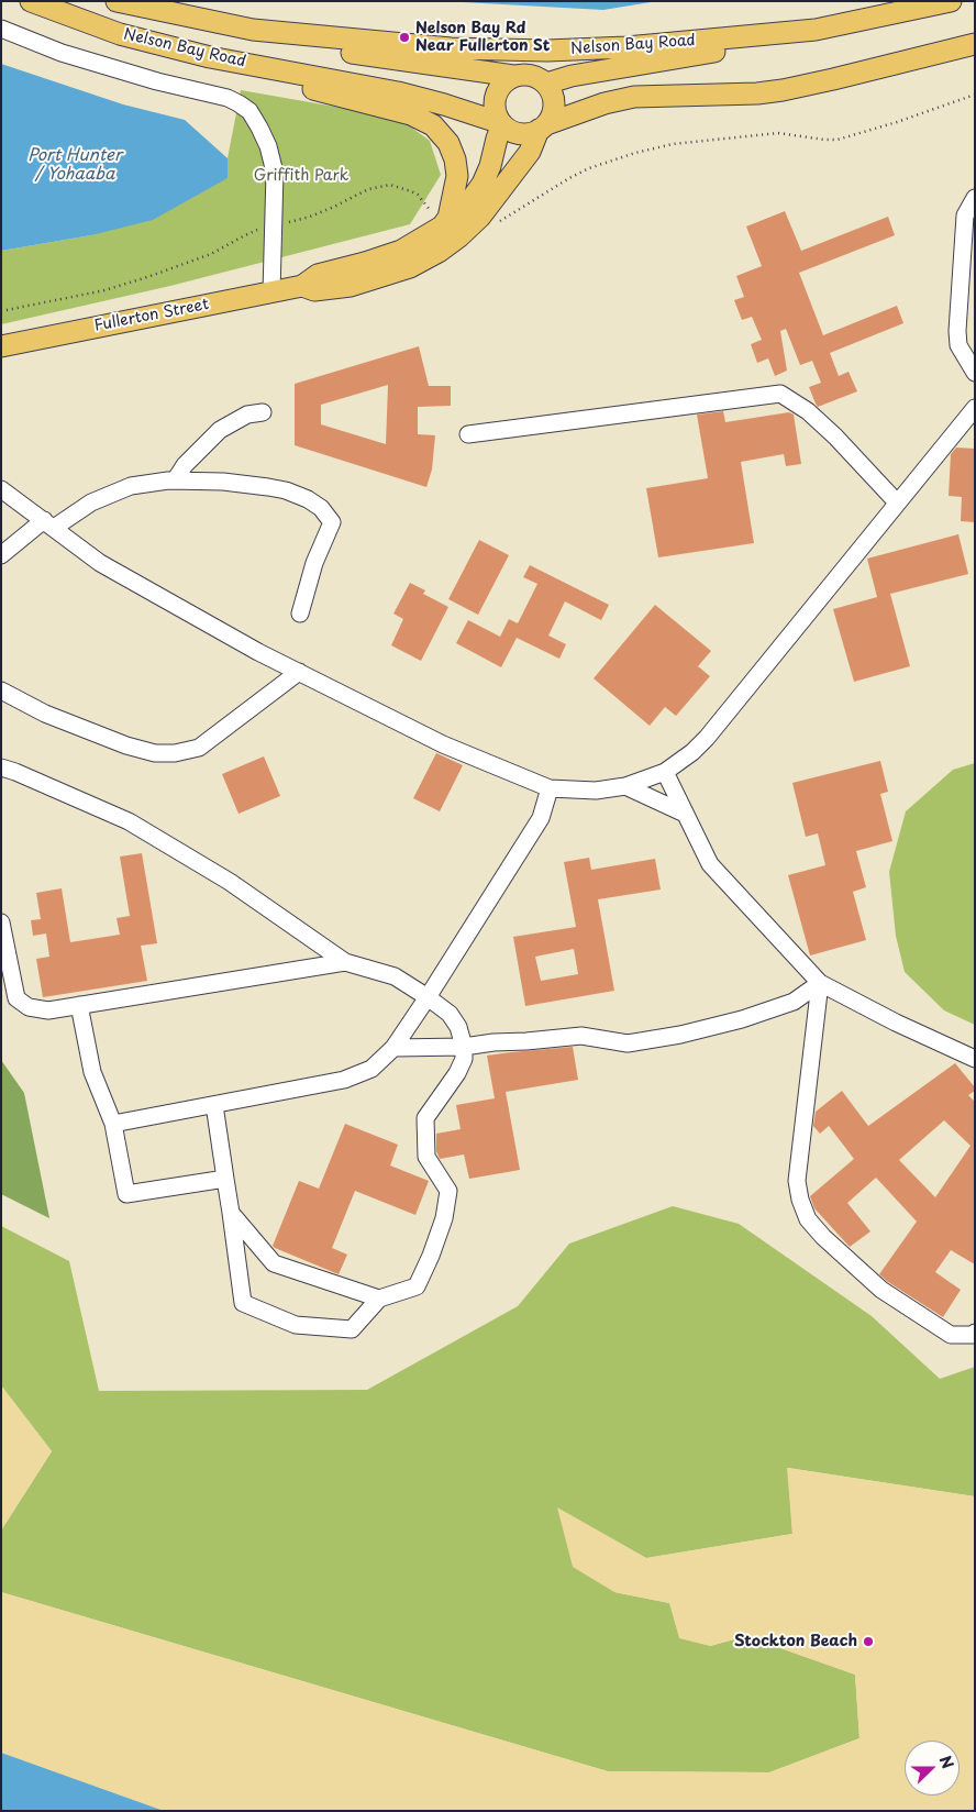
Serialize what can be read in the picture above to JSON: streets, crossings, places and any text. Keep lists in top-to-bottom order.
{
  "streets": {
    "main road": ["Nelson Bay Road", "Fullerton Street"]
  },
  "crossings": [
    ["Nelson Bay Road", "Fullerton Street"]
  ],
  "water": ["Port Hunter / Yohaaba"],
  "parks": ["Griffith Park"],
  "places": ["Nelson Bay Rd Near Fullerton St", "Stockton Beach"],
  "north": "right"
}
